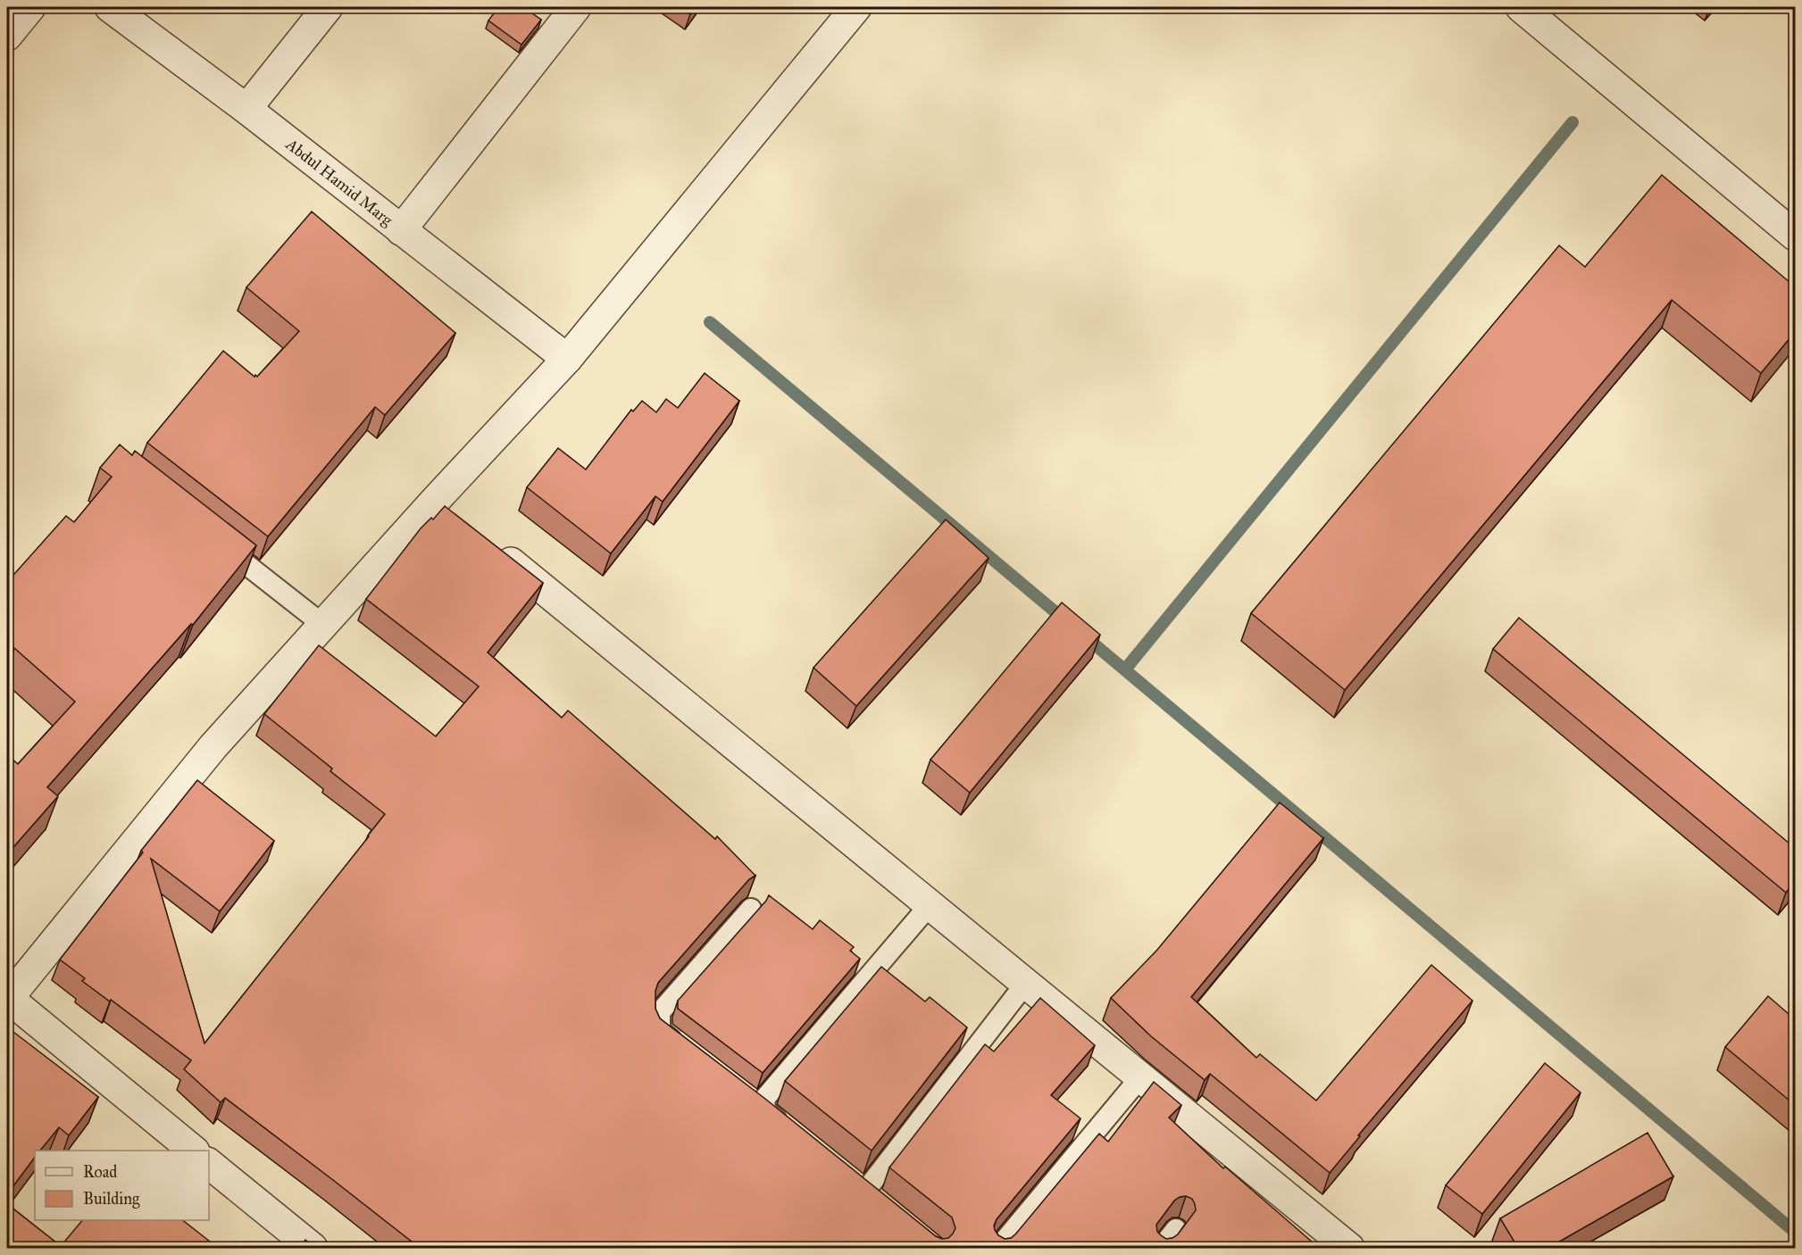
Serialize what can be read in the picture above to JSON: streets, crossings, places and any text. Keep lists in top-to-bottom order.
{
  "streets": {
    "street": ["Abdul Hamid Marg"]
  },
  "legend": ["Road", "Building"]
}
